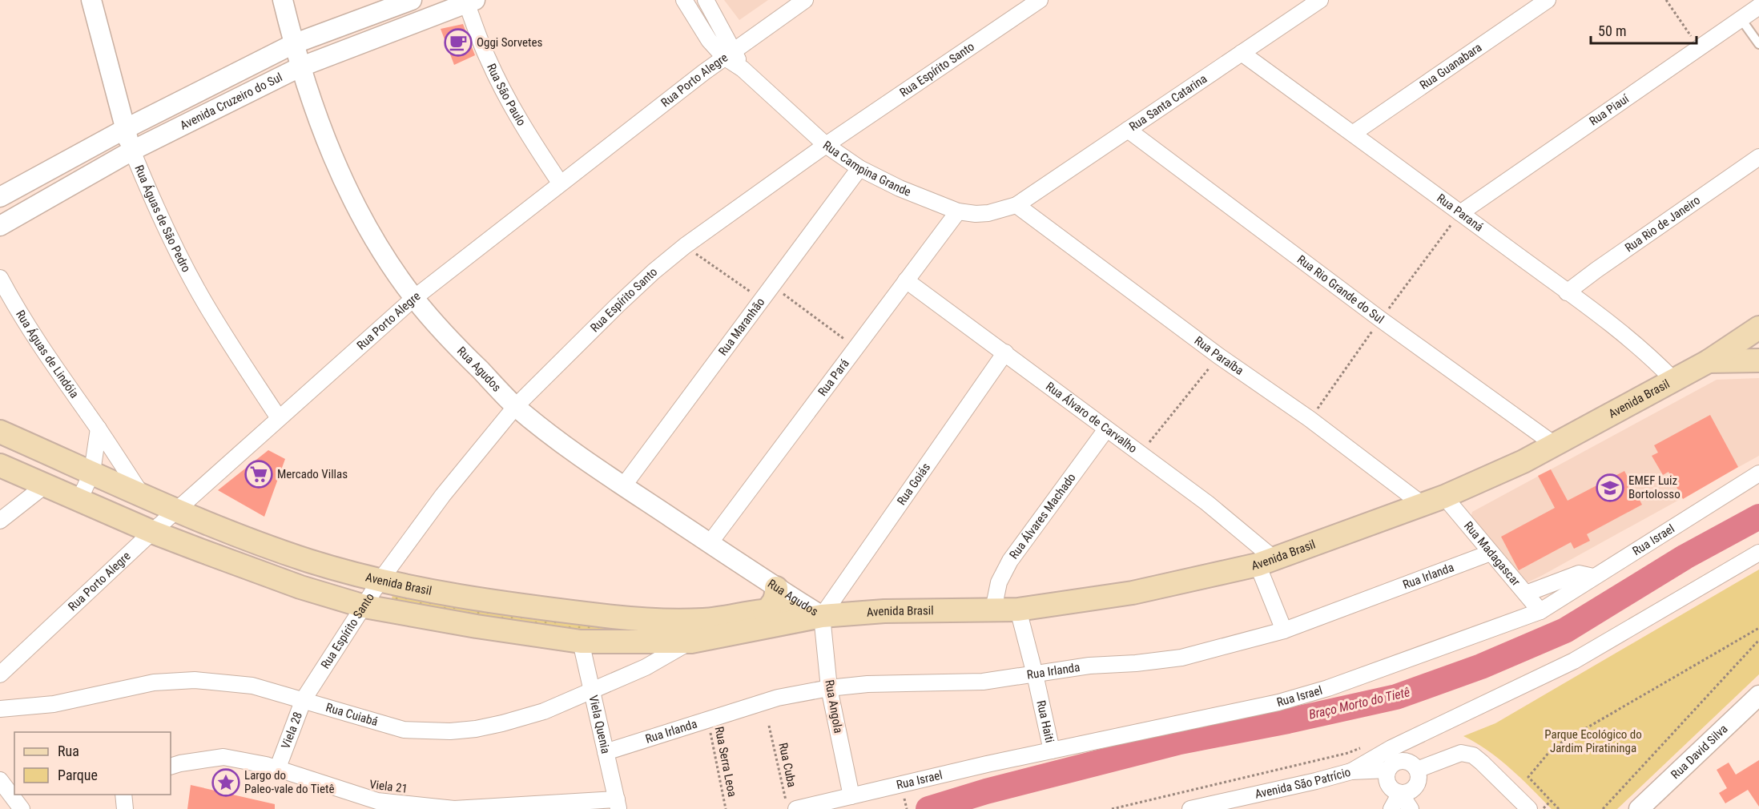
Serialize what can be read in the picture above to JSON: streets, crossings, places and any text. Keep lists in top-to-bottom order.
{
  "streets": {
    "main road": ["Avenida Brasil"],
    "street": [
      "Rua Guanabara",
      "Rua Espírito Santo",
      "Rua Porto Alegre",
      "Rua São Paulo",
      "Avenida Cruzeiro do Sul",
      "Rua Santa Catarina",
      "Rua Piauí",
      "Rua Campina Grande",
      "Rua Paraná",
      "Rua Águas de São Pedro",
      "Rua Rio de Janeiro",
      "Rua Rio Grande do Sul",
      "Rua Maranhão",
      "Rua Águas de Lindóia",
      "Rua Paraíba",
      "Rua Agudos",
      "Rua Pará",
      "Rua Álvaro de Carvalho",
      "Rua Goiás",
      "Rua Álvares Machado",
      "Rua Israel",
      "Rua Madagascar",
      "Rua Irlanda",
      "Rua Angola",
      "Rua Cuiabá",
      "Rua Haiti",
      "Viela Quenia",
      "Viela 28",
      "Rua David Silva",
      "Avenida São Patrício"
    ],
    "path": ["Rua Serra Leoa", "Rua Cuba"]
  },
  "crossings": [
    ["Rua Guanabara", "Rua Paraná"],
    ["Rua Espírito Santo", "Rua Campina Grande"],
    ["Rua Espírito Santo", "Rua Agudos"],
    ["Rua Espírito Santo", "Avenida Brasil"],
    ["Rua Espírito Santo", "Rua Cuiabá"],
    ["Rua Espírito Santo", "Viela 28"],
    ["Rua Porto Alegre", "Rua São Paulo"],
    ["Rua Porto Alegre", "Rua Campina Grande"],
    ["Rua Porto Alegre", "Rua Águas de São Pedro"],
    ["Rua Porto Alegre", "Rua Agudos"],
    ["Rua Porto Alegre", "Avenida Brasil"],
    ["Rua São Paulo", "Avenida Cruzeiro do Sul"],
    ["Avenida Cruzeiro do Sul", "Rua Águas de São Pedro"],
    ["Avenida Cruzeiro do Sul", "Rua Agudos"],
    ["Rua Santa Catarina", "Rua Campina Grande"],
    ["Rua Santa Catarina", "Rua Paraná"],
    ["Rua Santa Catarina", "Rua Rio Grande do Sul"],
    ["Rua Santa Catarina", "Rua Paraíba"],
    ["Rua Piauí", "Rua Paraná"],
    ["Rua Campina Grande", "Rua Maranhão"],
    ["Rua Campina Grande", "Rua Paraíba"],
    ["Rua Campina Grande", "Rua Pará"],
    ["Rua Paraná", "Rua Rio de Janeiro"],
    ["Rua Paraná", "Avenida Brasil"],
    ["Rua Rio Grande do Sul", "Avenida Brasil"],
    ["Rua Maranhão", "Rua Agudos"],
    ["Rua Águas de Lindóia", "Avenida Brasil"],
    ["Rua Paraíba", "Avenida Brasil"],
    ["Rua Agudos", "Rua Pará"],
    ["Rua Agudos", "Avenida Brasil"],
    ["Rua Agudos", "Rua Goiás"],
    ["Rua Agudos", "Rua Angola"],
    ["Rua Pará", "Rua Álvaro de Carvalho"],
    ["Avenida Brasil", "Rua Álvaro de Carvalho"],
    ["Avenida Brasil", "Rua Goiás"],
    ["Avenida Brasil", "Rua Álvares Machado"],
    ["Avenida Brasil", "Rua Madagascar"],
    ["Avenida Brasil", "Rua Angola"],
    ["Avenida Brasil", "Rua Cuiabá"],
    ["Avenida Brasil", "Rua Haiti"],
    ["Avenida Brasil", "Viela Quenia"],
    ["Rua Álvaro de Carvalho", "Rua Goiás"],
    ["Rua Álvaro de Carvalho", "Rua Álvares Machado"],
    ["Rua Goiás", "Rua Angola"],
    ["Rua Israel", "Rua Madagascar"],
    ["Rua Israel", "Rua Angola"],
    ["Rua Israel", "Rua Haiti"],
    ["Rua Madagascar", "Rua Irlanda"],
    ["Rua Irlanda", "Rua Angola"],
    ["Rua Irlanda", "Rua Haiti"],
    ["Rua Irlanda", "Viela Quenia"],
    ["Rua Irlanda", "Rua Serra Leoa"],
    ["Rua Cuiabá", "Viela Quenia"],
    ["Rua Cuiabá", "Viela 28"]
  ],
  "water": ["Braço Morto do Tietê"],
  "parks": ["Parque Ecológico do Jardim Piratininga"],
  "places": {
    "cafe": ["Oggi Sorvetes"],
    "supermarket": ["Mercado Villas"],
    "school or university": ["EMEF Luiz Bortolosso"],
    "place": ["Largo do Paleo-vale do Tietê"]
  },
  "legend": ["Rua", "Parque"],
  "scale_bar": "50 m"
}
